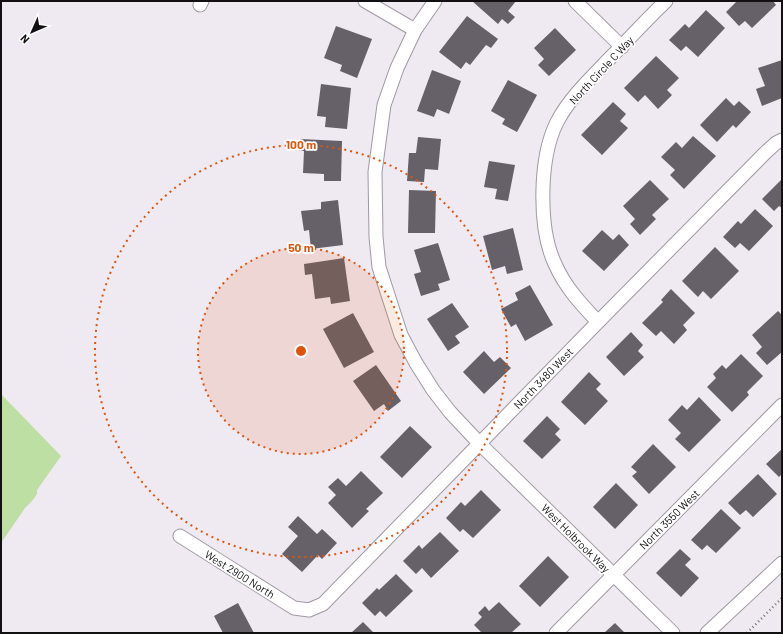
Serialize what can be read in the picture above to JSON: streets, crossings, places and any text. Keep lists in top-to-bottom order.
{
  "streets": {
    "street": [
      "North Circle C Way",
      "North 3480 West",
      "North 3550 West",
      "West Holbrook Way",
      "West 2900 North"
    ]
  },
  "crossings": [
    ["North Circle C Way", "North 3480 West"],
    ["North 3480 West", "West Holbrook Way"],
    ["North 3480 West", "West 2900 North"],
    ["North 3550 West", "West Holbrook Way"]
  ],
  "north": "bottom left",
  "rings": ["100 m", "50 m"]
}
